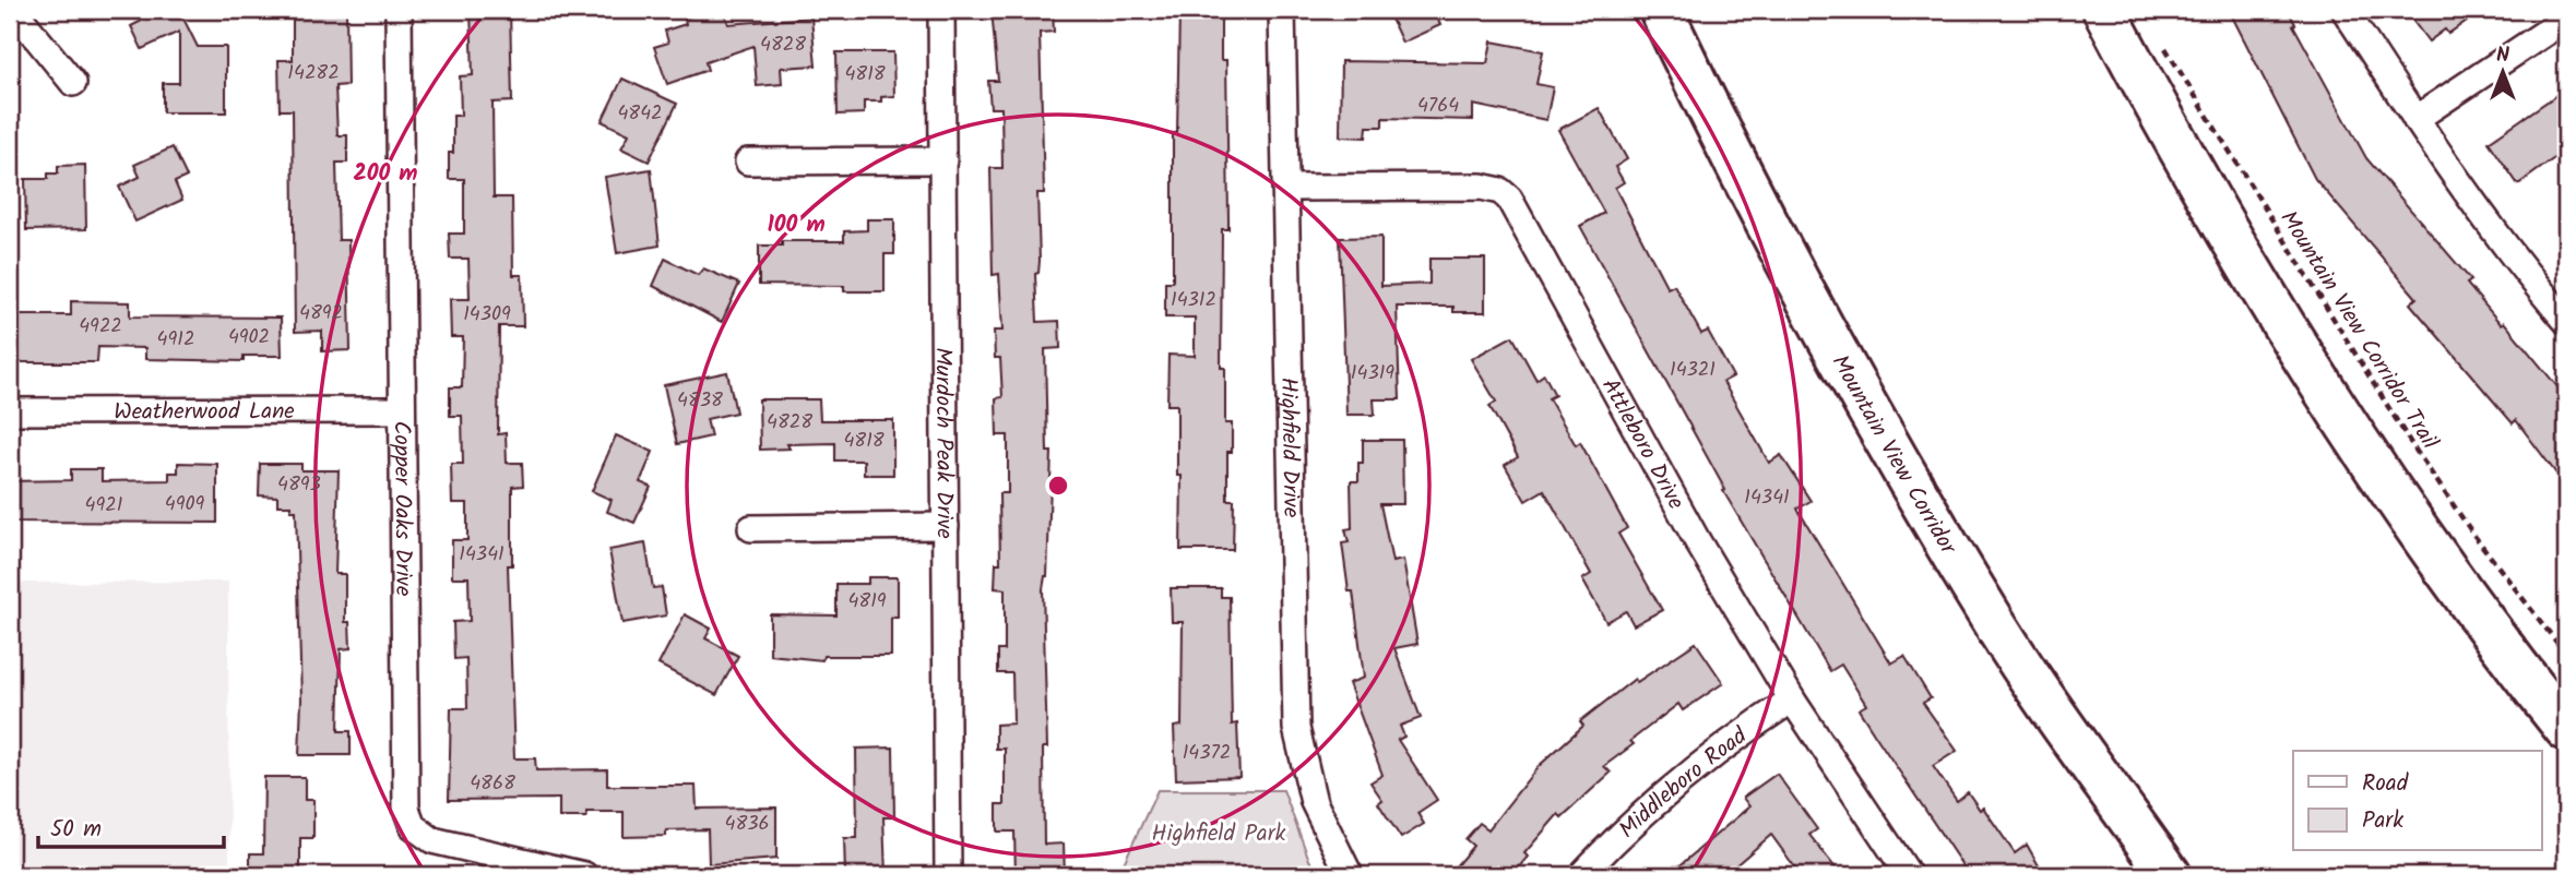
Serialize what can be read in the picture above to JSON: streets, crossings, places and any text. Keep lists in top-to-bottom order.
{
  "streets": {
    "highway": ["Mountain View Corridor"],
    "street": [
      "Weatherwood Lane",
      "Murdoch Peak Drive",
      "Attleboro Drive",
      "Highfield Drive",
      "Copper Oaks Drive",
      "Middleboro Road"
    ],
    "path": ["Mountain View Corridor Trail"]
  },
  "crossings": [
    ["Weatherwood Lane", "Copper Oaks Drive"],
    ["Attleboro Drive", "Highfield Drive"],
    ["Attleboro Drive", "Middleboro Road"]
  ],
  "parks": ["Highfield Park"],
  "house_numbers": [
    "4828",
    "14282",
    "4818",
    "4764",
    "4842",
    "14312",
    "4892",
    "14309",
    "4922",
    "4902",
    "4912",
    "14321",
    "14319",
    "4838",
    "4828",
    "4818",
    "4893",
    "14341",
    "4909",
    "4921",
    "14341",
    "4819",
    "14372",
    "4868",
    "4836"
  ],
  "legend": ["Road", "Park"],
  "scale_bar": "50 m",
  "north": "top",
  "rings": ["200 m", "100 m"]
}
